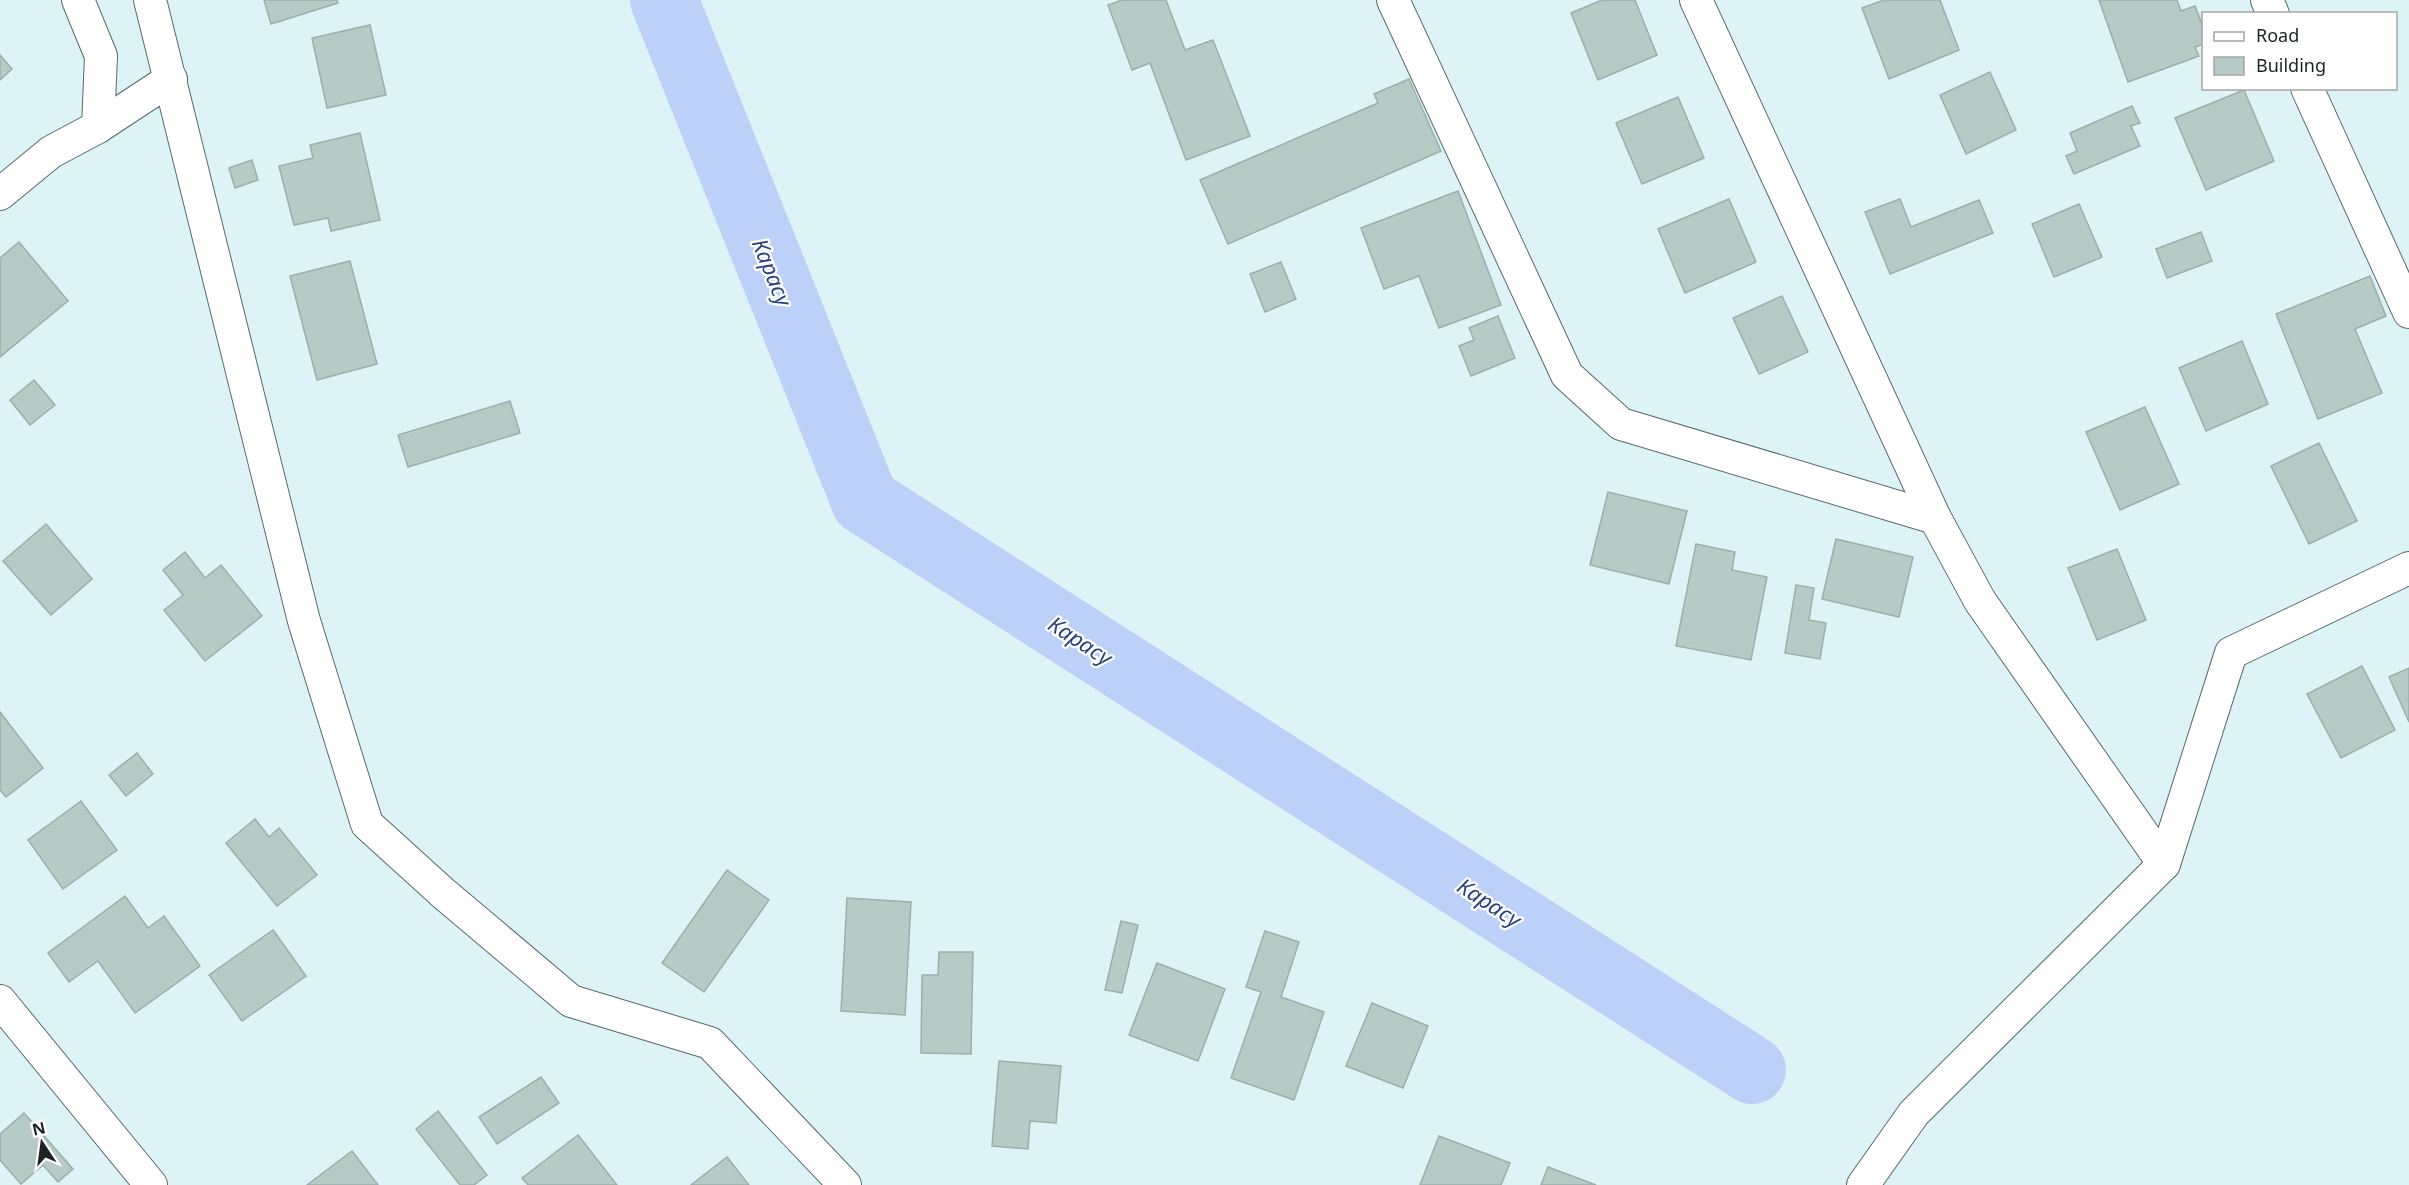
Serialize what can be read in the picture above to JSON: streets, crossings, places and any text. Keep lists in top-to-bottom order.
{
  "water": ["Карасу"],
  "legend": ["Road", "Building"],
  "north": "top"
}
